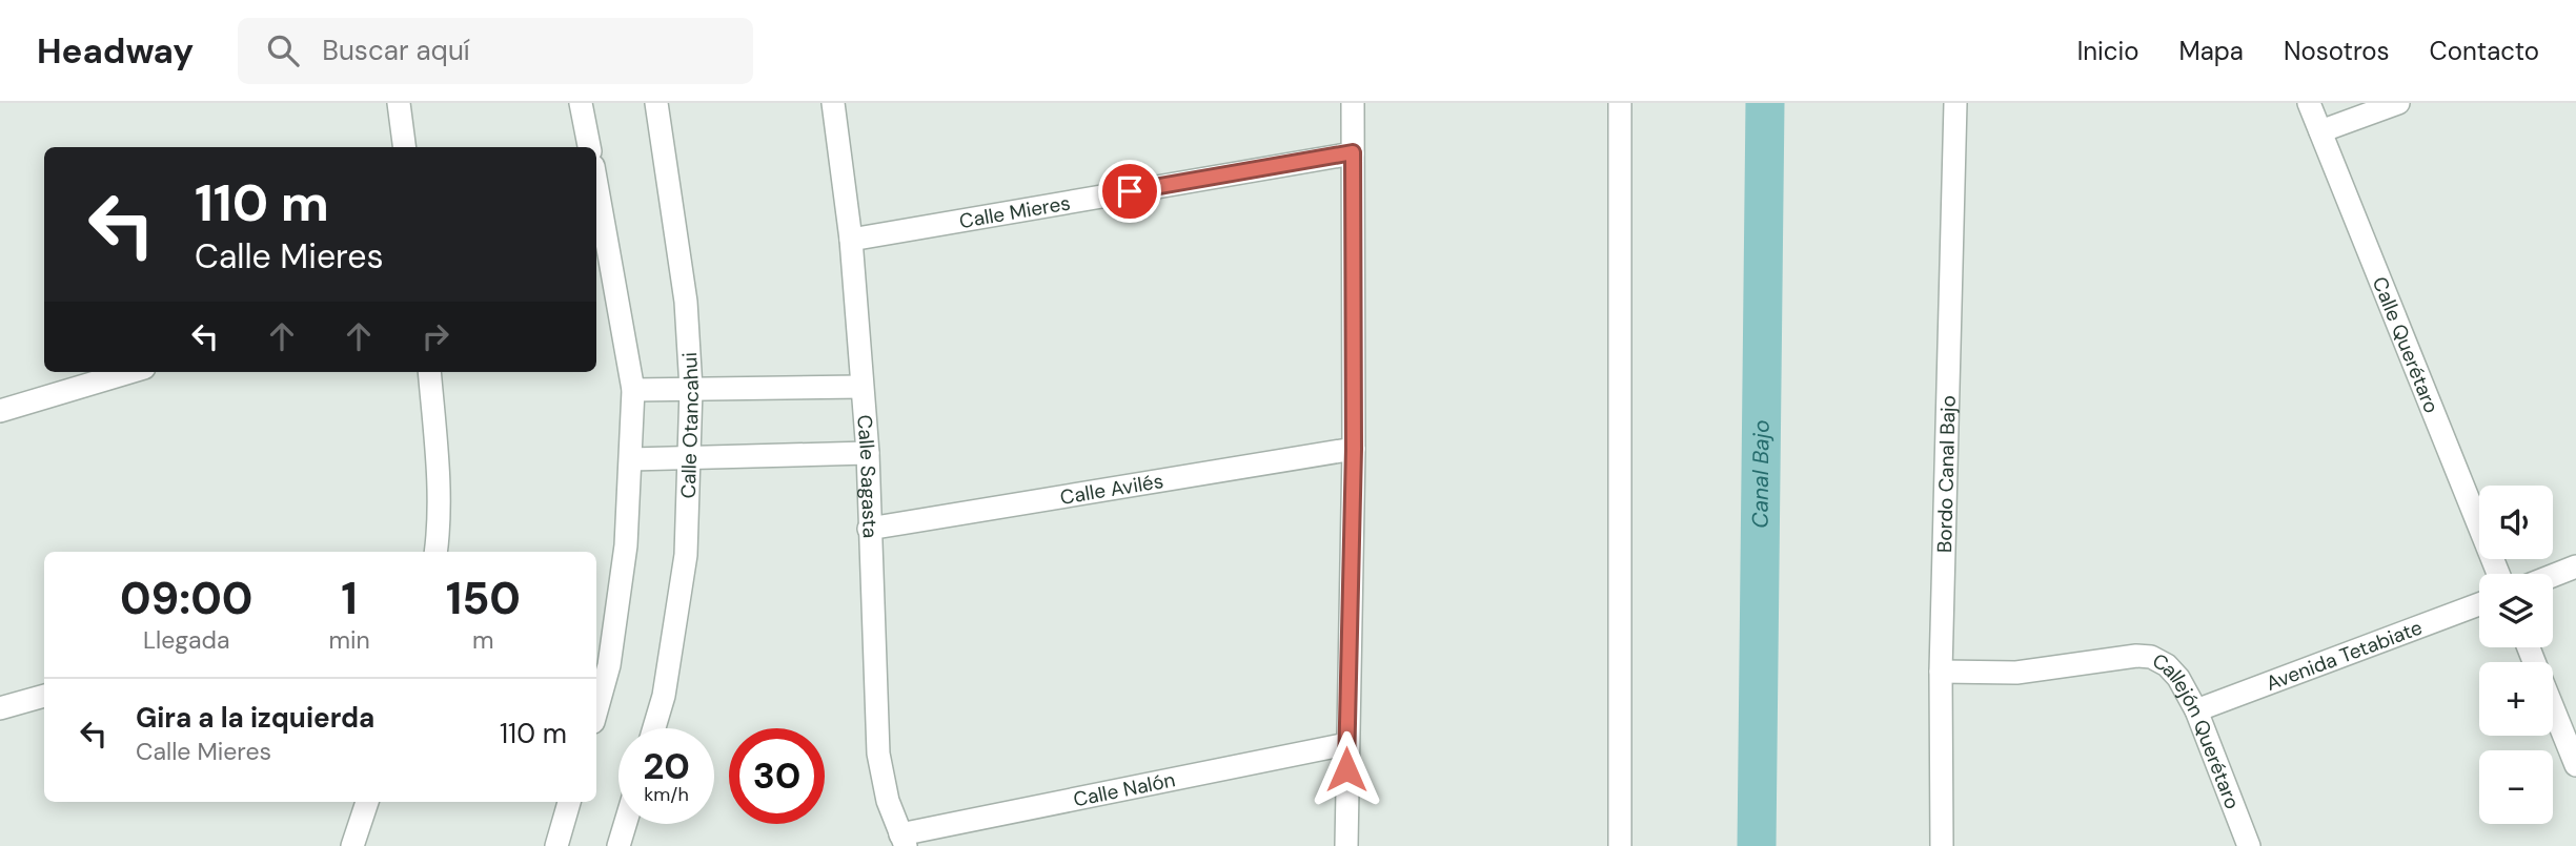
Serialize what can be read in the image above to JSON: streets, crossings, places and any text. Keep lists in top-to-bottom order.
{
  "streets": {
    "street": [
      "Calle Mieres",
      "Calle Querétaro",
      "Calle Otancahui",
      "Bordo Canal Bajo",
      "Calle Sagasta",
      "Calle Avilés",
      "Avenida Tetabiate",
      "Callejón Querétaro",
      "Calle Nalón"
    ]
  },
  "crossings": [
    ["Calle Mieres", "Calle Sagasta"],
    ["Bordo Canal Bajo", "Callejón Querétaro"],
    ["Calle Sagasta", "Calle Avilés"],
    ["Calle Sagasta", "Calle Nalón"],
    ["Avenida Tetabiate", "Callejón Querétaro"]
  ],
  "water": ["Canal Bajo"],
  "page": {
    "header": "Headway",
    "search": "Buscar aquí",
    "nav": [
      "Inicio",
      "Mapa",
      "Nosotros",
      "Contacto"
    ],
    "turn": ["110 m", "Calle Mieres"],
    "map_buttons": ["+", "−"],
    "eta": [
      "09:00",
      "Llegada",
      "1",
      "min",
      "150",
      "m"
    ],
    "list": [
      {
        "name": "Gira a la izquierda",
        "note": "Calle Mieres",
        "value": "110 m"
      }
    ],
    "speed": "20 km/h",
    "limit": "30"
  }
}
